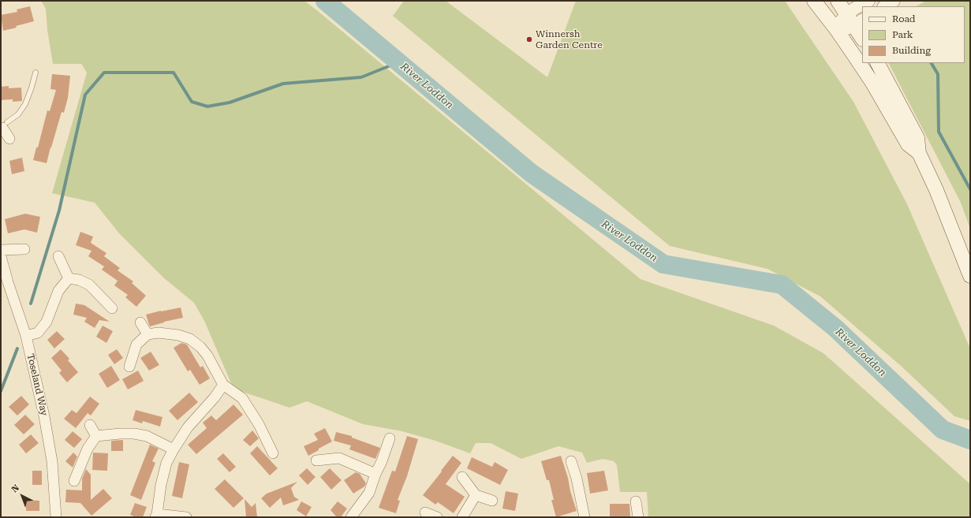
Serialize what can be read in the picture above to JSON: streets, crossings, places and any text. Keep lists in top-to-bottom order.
{
  "streets": {
    "street": ["Toseland Way"]
  },
  "water": ["River Loddon"],
  "places": ["Winnersh Garden Centre"],
  "legend": ["Road", "Park", "Building"],
  "north": "top left"
}
